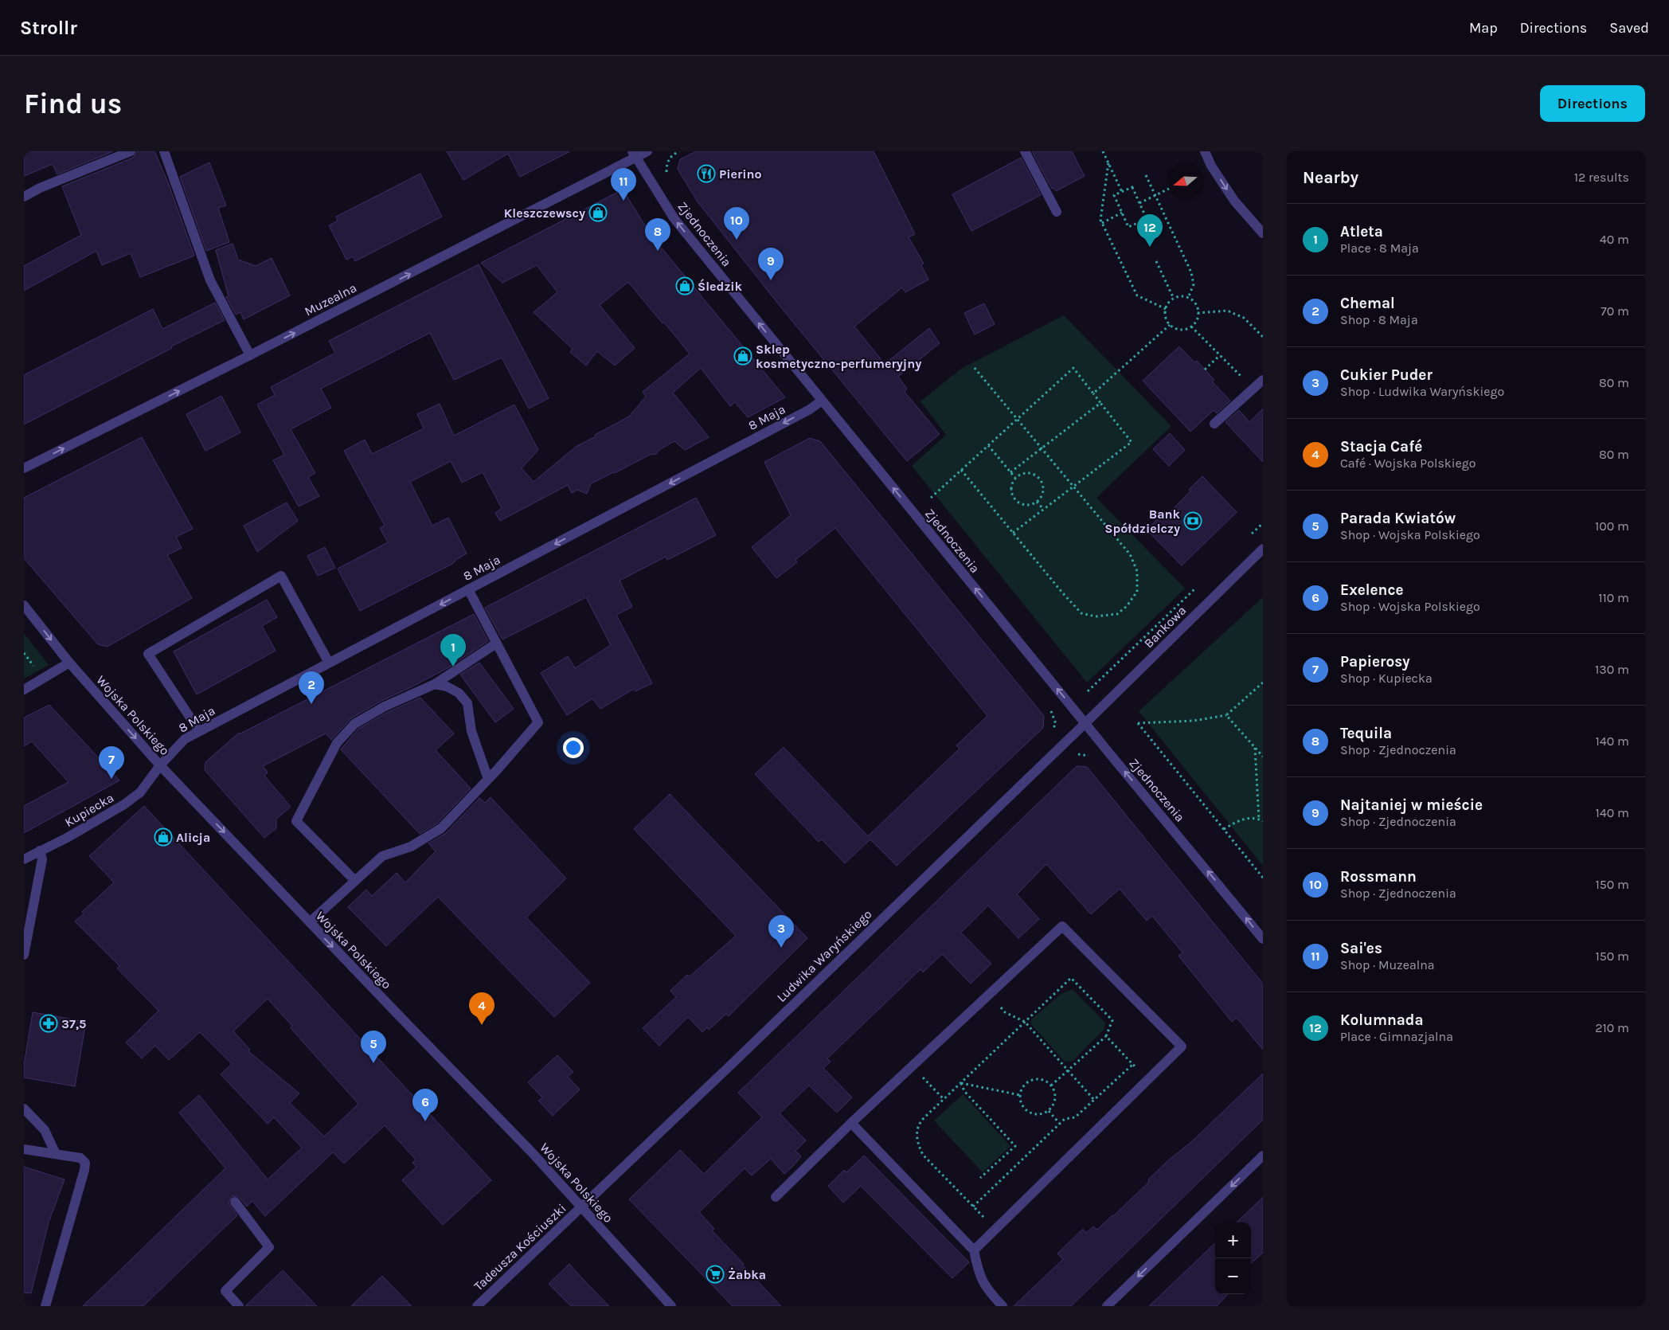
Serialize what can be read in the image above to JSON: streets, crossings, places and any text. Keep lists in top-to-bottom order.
{
  "streets": {
    "street": [
      "Zjednoczenia",
      "Muzealna",
      "8 Maja",
      "Bankowa",
      "Wojska Polskiego",
      "Kupiecka",
      "Ludwika Waryńskiego",
      "Tadeusza Kościuszki"
    ]
  },
  "crossings": [
    ["Zjednoczenia", "Muzealna"],
    ["Zjednoczenia", "8 Maja"],
    ["Zjednoczenia", "Bankowa"],
    ["Zjednoczenia", "Ludwika Waryńskiego"],
    ["8 Maja", "Wojska Polskiego"],
    ["8 Maja", "Kupiecka"],
    ["Bankowa", "Ludwika Waryńskiego"],
    ["Wojska Polskiego", "Kupiecka"],
    ["Wojska Polskiego", "Ludwika Waryńskiego"],
    ["Wojska Polskiego", "Tadeusza Kościuszki"],
    ["Ludwika Waryńskiego", "Tadeusza Kościuszki"]
  ],
  "one_way": [
    "Zjednoczenia",
    "Muzealna",
    "8 Maja",
    "Wojska Polskiego"
  ],
  "places": {
    "restaurant": ["Pierino"],
    "shop": [
      "Kleszczewscy",
      "Śledzik",
      "Sklep kosmetyczno-perfumeryjny",
      "Alicja"
    ],
    "bank": ["Bank Spółdzielczy"],
    "pharmacy": ["37,5"],
    "supermarket": ["Żabka"]
  },
  "north": "left",
  "page": {
    "header": "Strollr",
    "nav": ["Map", "Directions", "Saved"],
    "buttons": "Directions",
    "title": "Find us",
    "heading": ["Nearby", "12 results"],
    "pins": [
      "11",
      "10",
      "12",
      "8",
      "9",
      "1",
      "2",
      "7",
      "3",
      "4",
      "5",
      "6"
    ],
    "list": [
      {
        "mark": "1",
        "name": "Atleta",
        "note": "Place · 8 Maja",
        "value": "40 m"
      },
      {
        "mark": "2",
        "name": "Chemal",
        "note": "Shop · 8 Maja",
        "value": "70 m"
      },
      {
        "mark": "3",
        "name": "Cukier Puder",
        "note": "Shop · Ludwika Waryńskiego",
        "value": "80 m"
      },
      {
        "mark": "4",
        "name": "Stacja Café",
        "note": "Café · Wojska Polskiego",
        "value": "80 m"
      },
      {
        "mark": "5",
        "name": "Parada Kwiatów",
        "note": "Shop · Wojska Polskiego",
        "value": "100 m"
      },
      {
        "mark": "6",
        "name": "Exelence",
        "note": "Shop · Wojska Polskiego",
        "value": "110 m"
      },
      {
        "mark": "7",
        "name": "Papierosy",
        "note": "Shop · Kupiecka",
        "value": "130 m"
      },
      {
        "mark": "8",
        "name": "Tequila",
        "note": "Shop · Zjednoczenia",
        "value": "140 m"
      },
      {
        "mark": "9",
        "name": "Najtaniej w mieście",
        "note": "Shop · Zjednoczenia",
        "value": "140 m"
      },
      {
        "mark": "10",
        "name": "Rossmann",
        "note": "Shop · Zjednoczenia",
        "value": "150 m"
      },
      {
        "mark": "11",
        "name": "Sai'es",
        "note": "Shop · Muzealna",
        "value": "150 m"
      },
      {
        "mark": "12",
        "name": "Kolumnada",
        "note": "Place · Gimnazjalna",
        "value": "210 m"
      }
    ],
    "map_buttons": ["+", "−"]
  }
}
